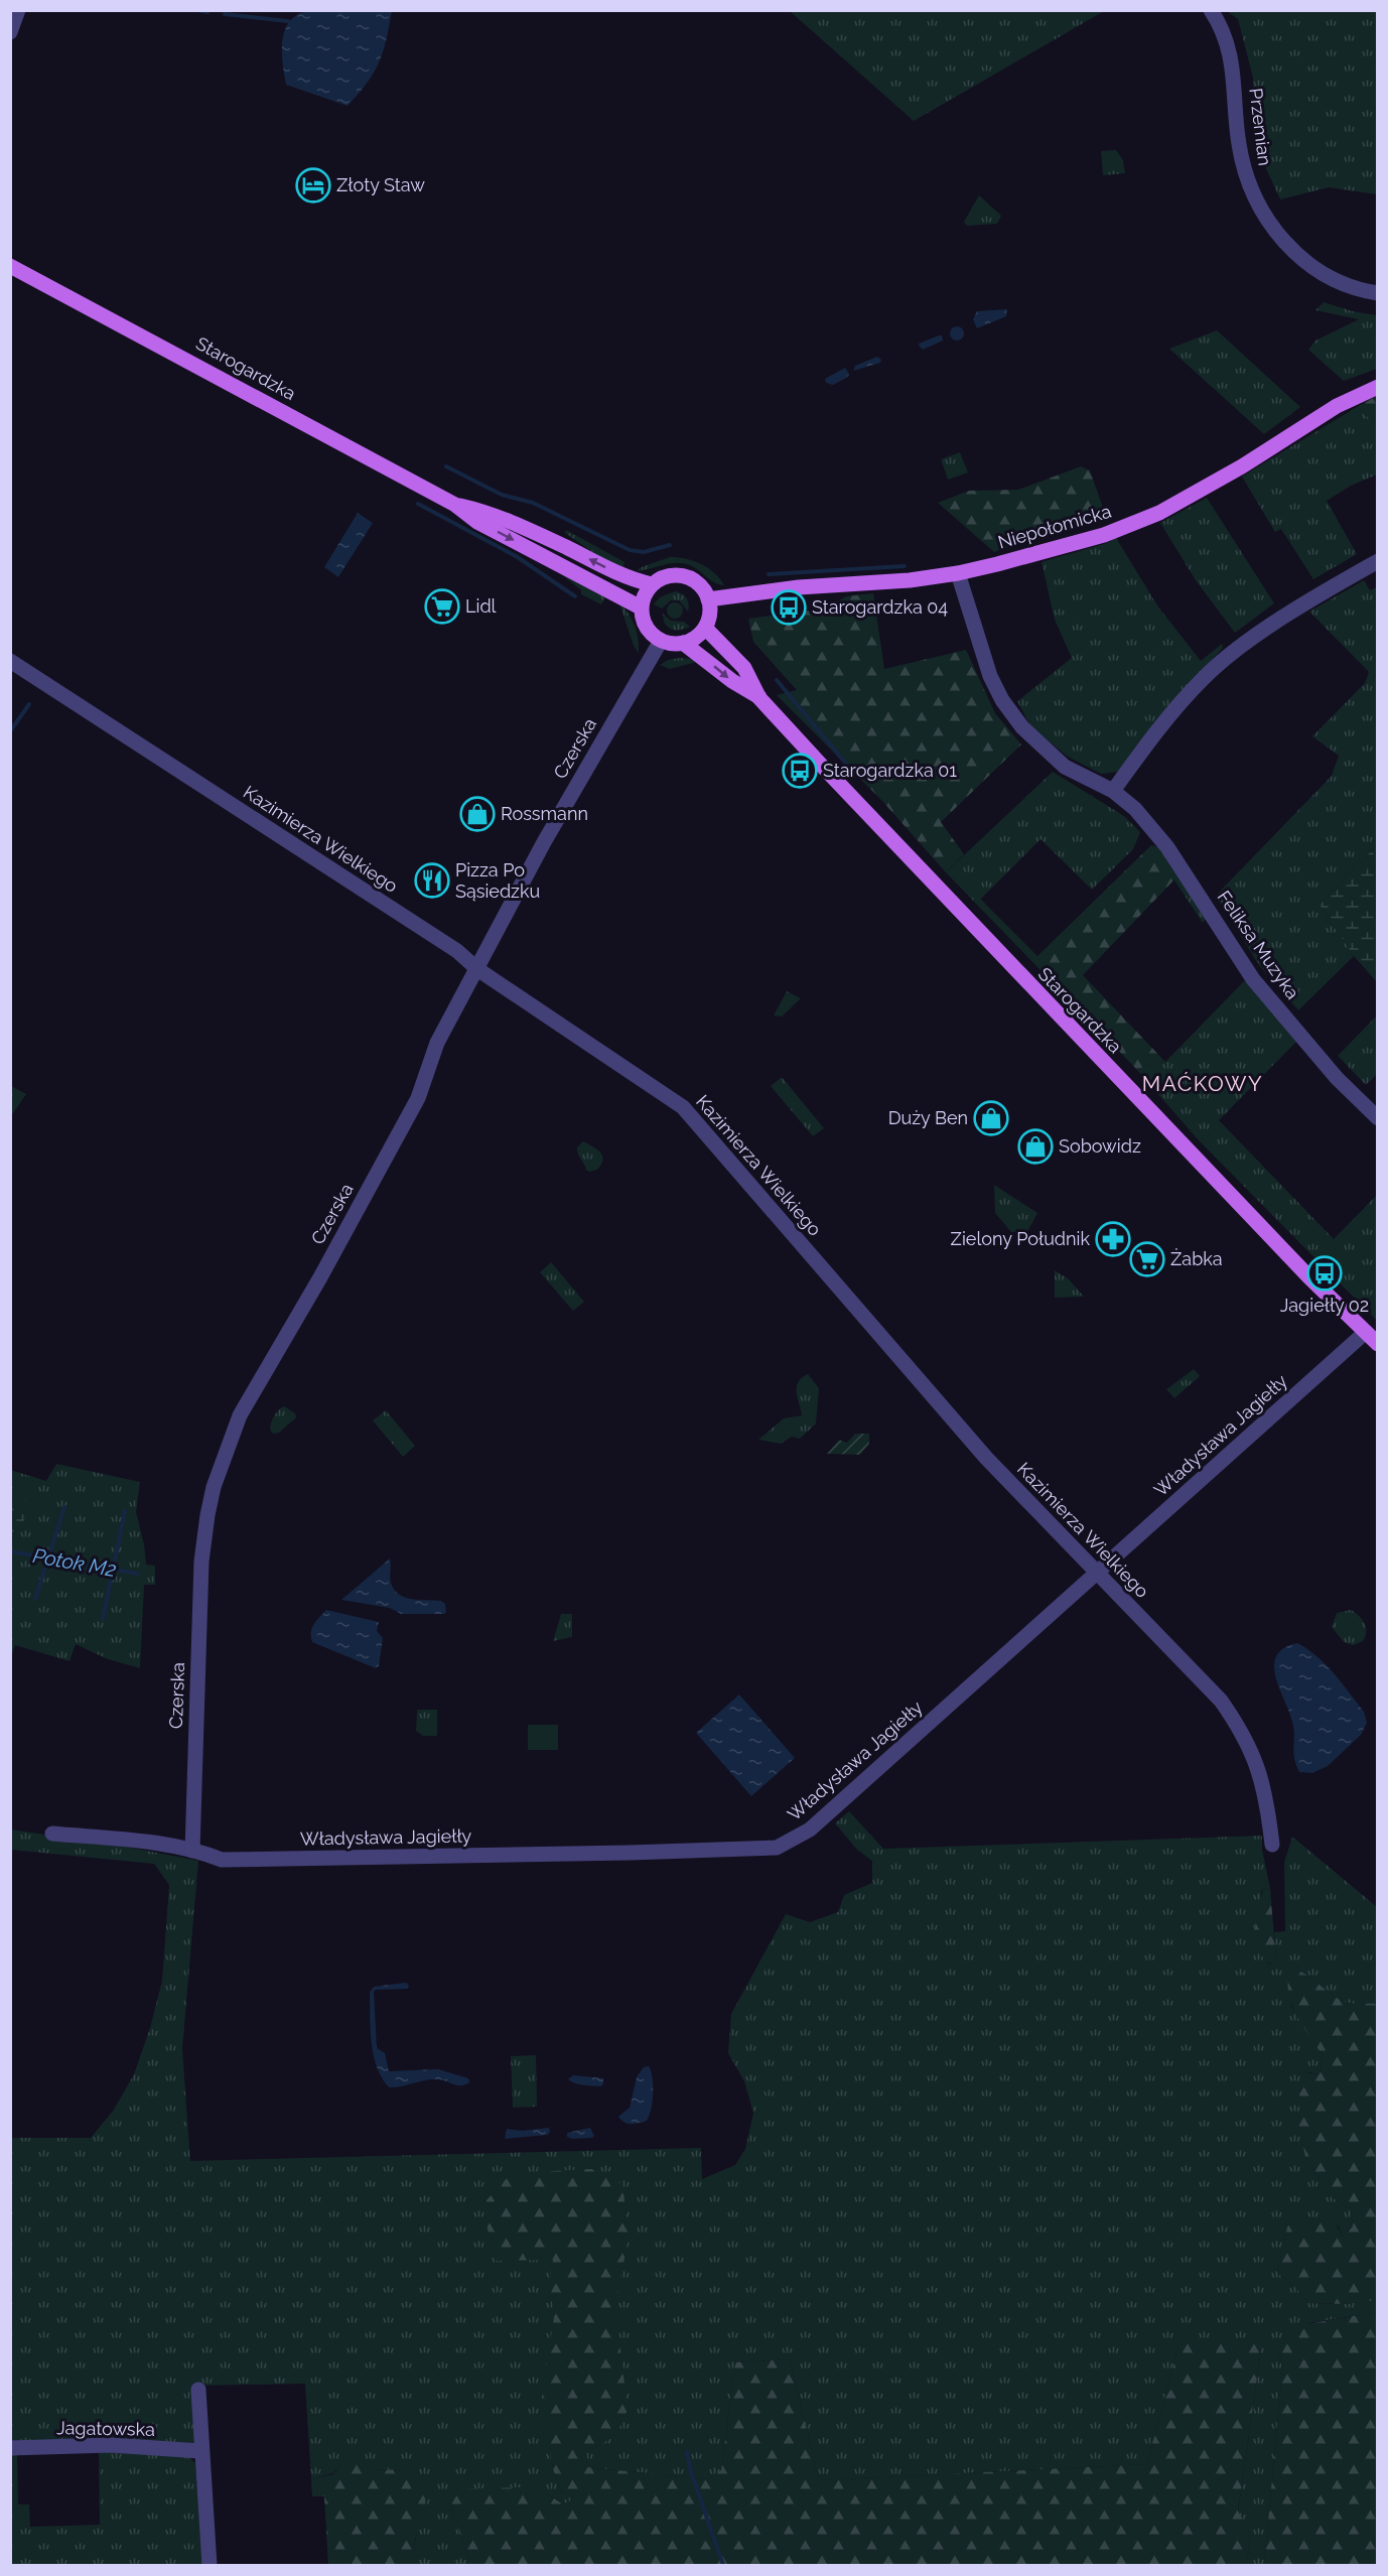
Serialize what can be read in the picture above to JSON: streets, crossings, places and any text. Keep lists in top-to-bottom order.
{
  "streets": {
    "main road": ["Starogardzka", "Niepołomicka"],
    "street": [
      "Przemian",
      "Czerska",
      "Kazimierza Wielkiego",
      "Feliksa Muzyka",
      "Władysława Jagiełły",
      "Jagatowska"
    ]
  },
  "crossings": [
    ["Starogardzka", "Niepołomicka"],
    ["Starogardzka", "Czerska"],
    ["Starogardzka", "Władysława Jagiełły"],
    ["Niepołomicka", "Czerska"],
    ["Niepołomicka", "Feliksa Muzyka"],
    ["Czerska", "Kazimierza Wielkiego"],
    ["Czerska", "Władysława Jagiełły"],
    ["Kazimierza Wielkiego", "Władysława Jagiełły"]
  ],
  "districts": ["MAĆKOWY"],
  "water": ["Potok M2"],
  "places": {
    "hotel": ["Złoty Staw"],
    "supermarket": ["Lidl", "Żabka"],
    "bus stop": ["Starogardzka 04", "Starogardzka 01", "Jagiełły 02"],
    "shop": ["Rossmann", "Duży Ben", "Sobowidz"],
    "restaurant": ["Pizza Po Sąsiedzku"],
    "pharmacy": ["Zielony Południk"]
  }
}
